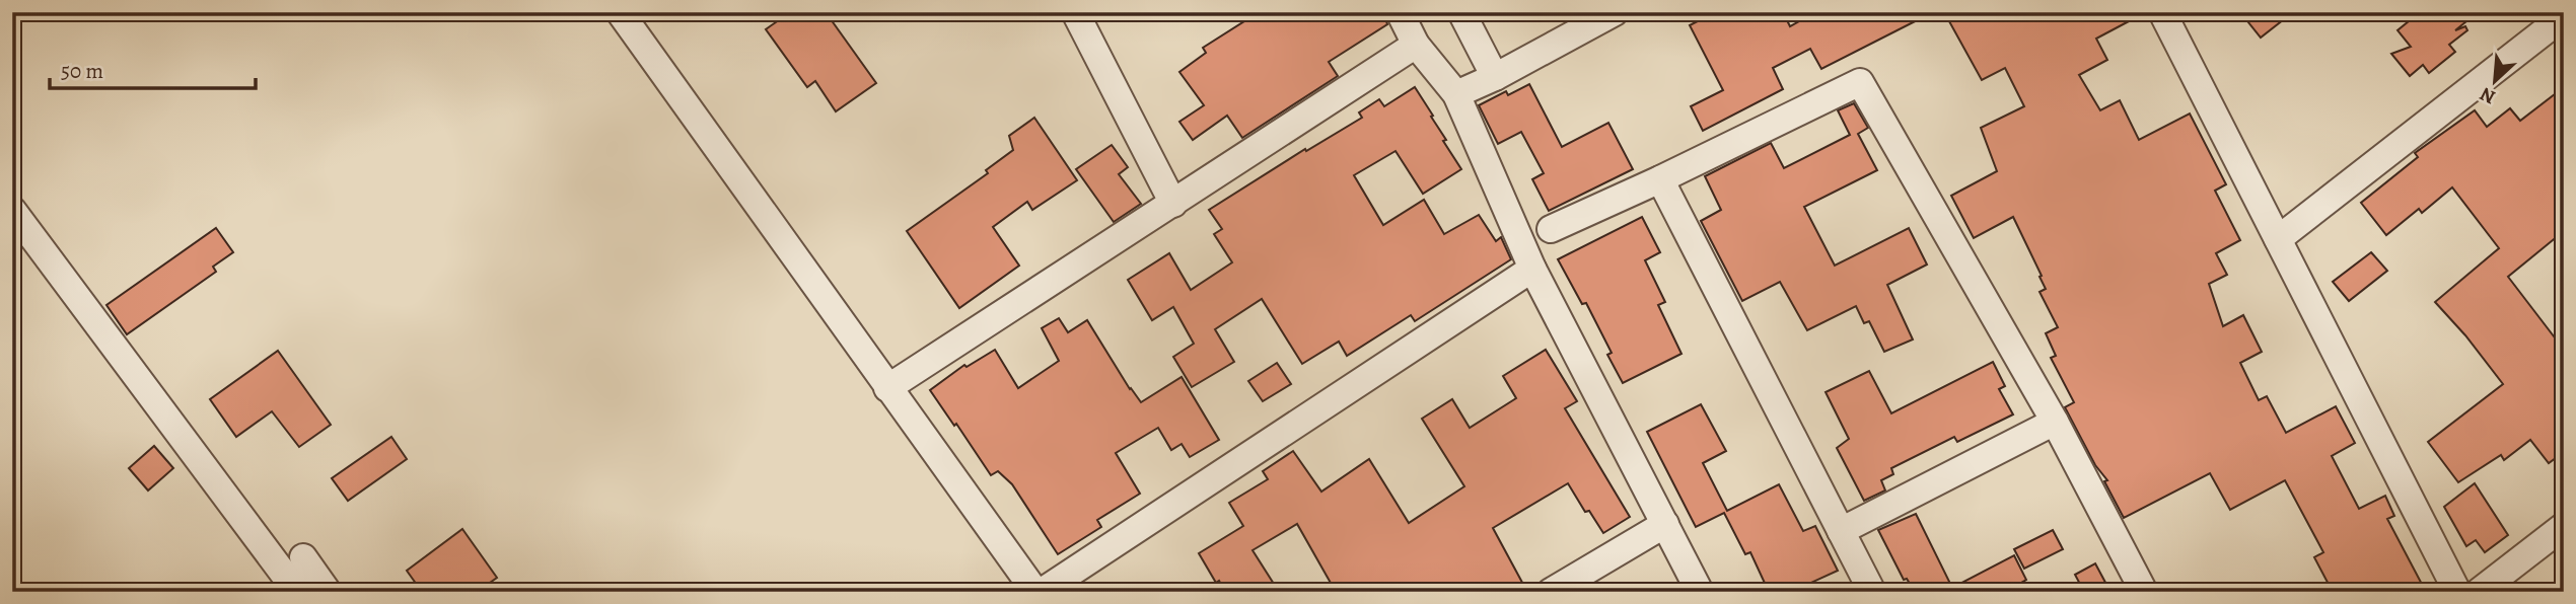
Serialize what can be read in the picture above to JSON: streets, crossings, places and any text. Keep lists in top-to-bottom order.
{
  "scale_bar": "50 m",
  "north": "bottom left"
}
